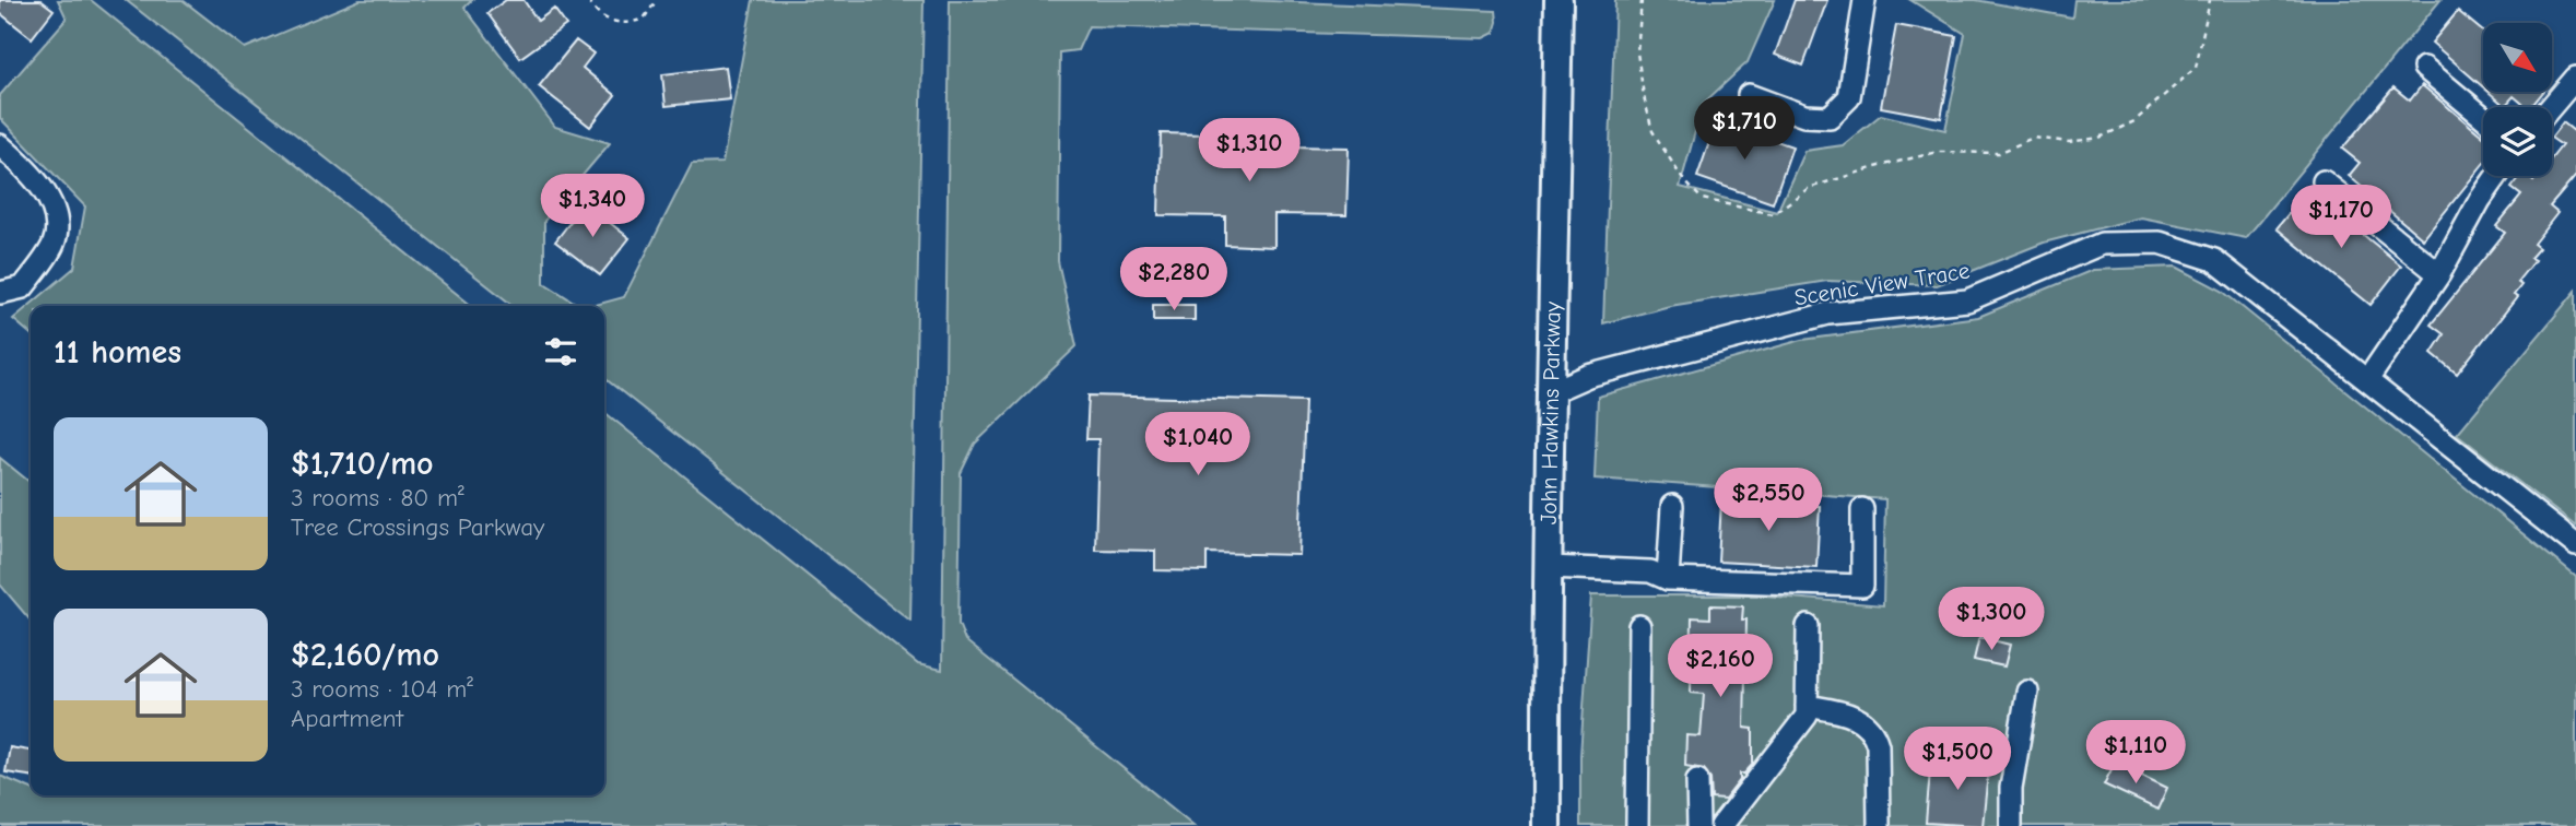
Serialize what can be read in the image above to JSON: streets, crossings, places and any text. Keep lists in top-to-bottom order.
{
  "streets": {
    "main road": ["John Hawkins Parkway"],
    "street": ["Scenic View Trace"]
  },
  "crossings": [
    ["Scenic View Trace", "John Hawkins Parkway"]
  ],
  "north": "bottom right",
  "page": {
    "price": [
      "$1,710",
      "$1,310",
      "$1,340",
      "$1,170",
      "$2,280",
      "$1,040",
      "$2,550",
      "$1,300",
      "$2,160",
      "$1,110",
      "$1,500"
    ],
    "heading": "11 homes",
    "list": [
      {
        "name": "$1,710/mo",
        "note": "3 rooms · 80 m² · Tree Crossings Parkway"
      },
      {
        "name": "$2,160/mo",
        "note": "3 rooms · 104 m² · Apartment"
      }
    ]
  }
}
